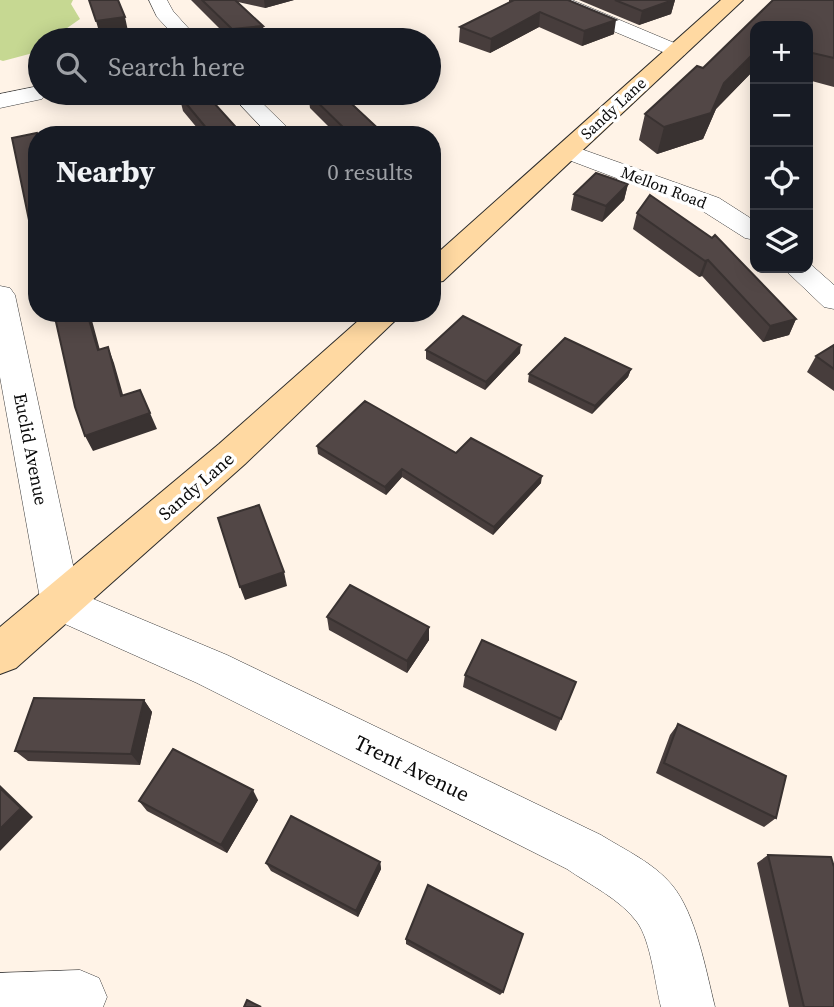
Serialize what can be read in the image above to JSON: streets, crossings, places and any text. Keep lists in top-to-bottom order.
{
  "streets": {
    "main road": ["Sandy Lane"],
    "street": ["Mellon Road", "Euclid Avenue", "Trent Avenue"]
  },
  "crossings": [
    ["Sandy Lane", "Mellon Road"],
    ["Sandy Lane", "Euclid Avenue"],
    ["Sandy Lane", "Trent Avenue"],
    ["Euclid Avenue", "Trent Avenue"]
  ],
  "page": {
    "map_buttons": ["+", "−"],
    "search": "Search here",
    "heading": ["Nearby", "0 results"]
  }
}
